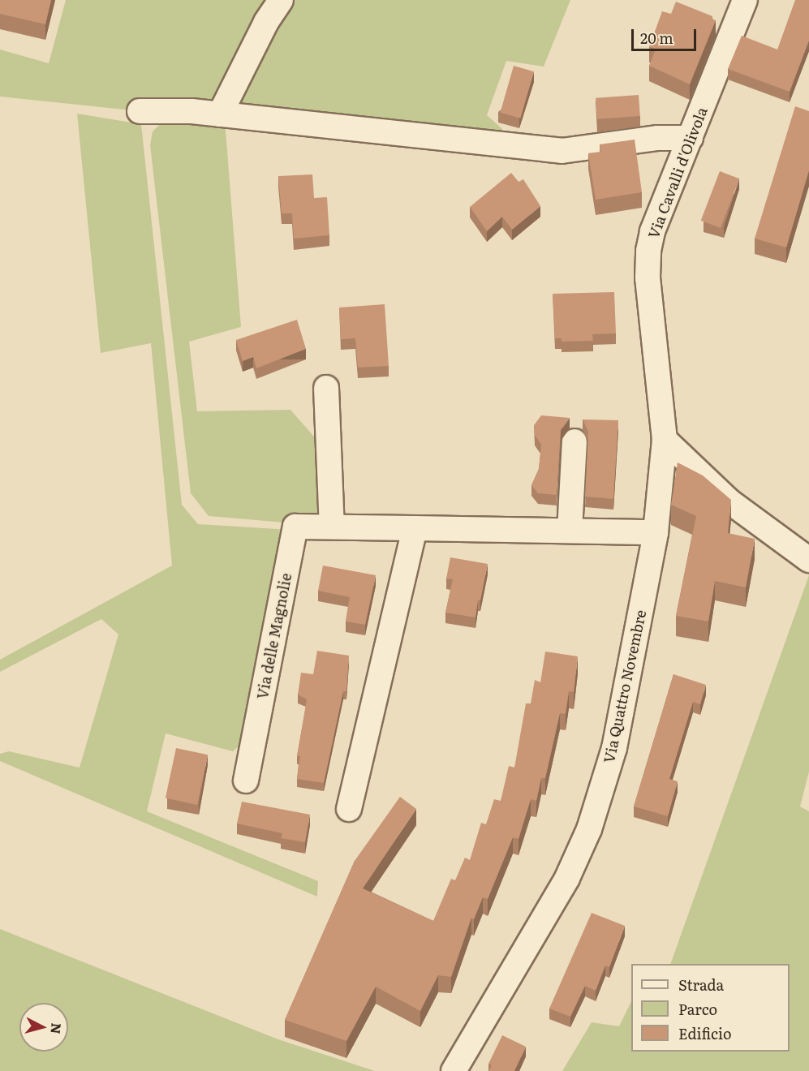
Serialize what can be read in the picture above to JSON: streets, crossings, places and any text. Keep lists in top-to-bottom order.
{
  "streets": {
    "street": ["Via Cavalli d'Olivola", "Via delle Magnolie", "Via Quattro Novembre"]
  },
  "crossings": [
    ["Via Cavalli d'Olivola", "Via Quattro Novembre"],
    ["Via delle Magnolie", "Via Quattro Novembre"]
  ],
  "legend": ["Strada", "Parco", "Edificio"],
  "scale_bar": "20 m",
  "north": "right"
}
